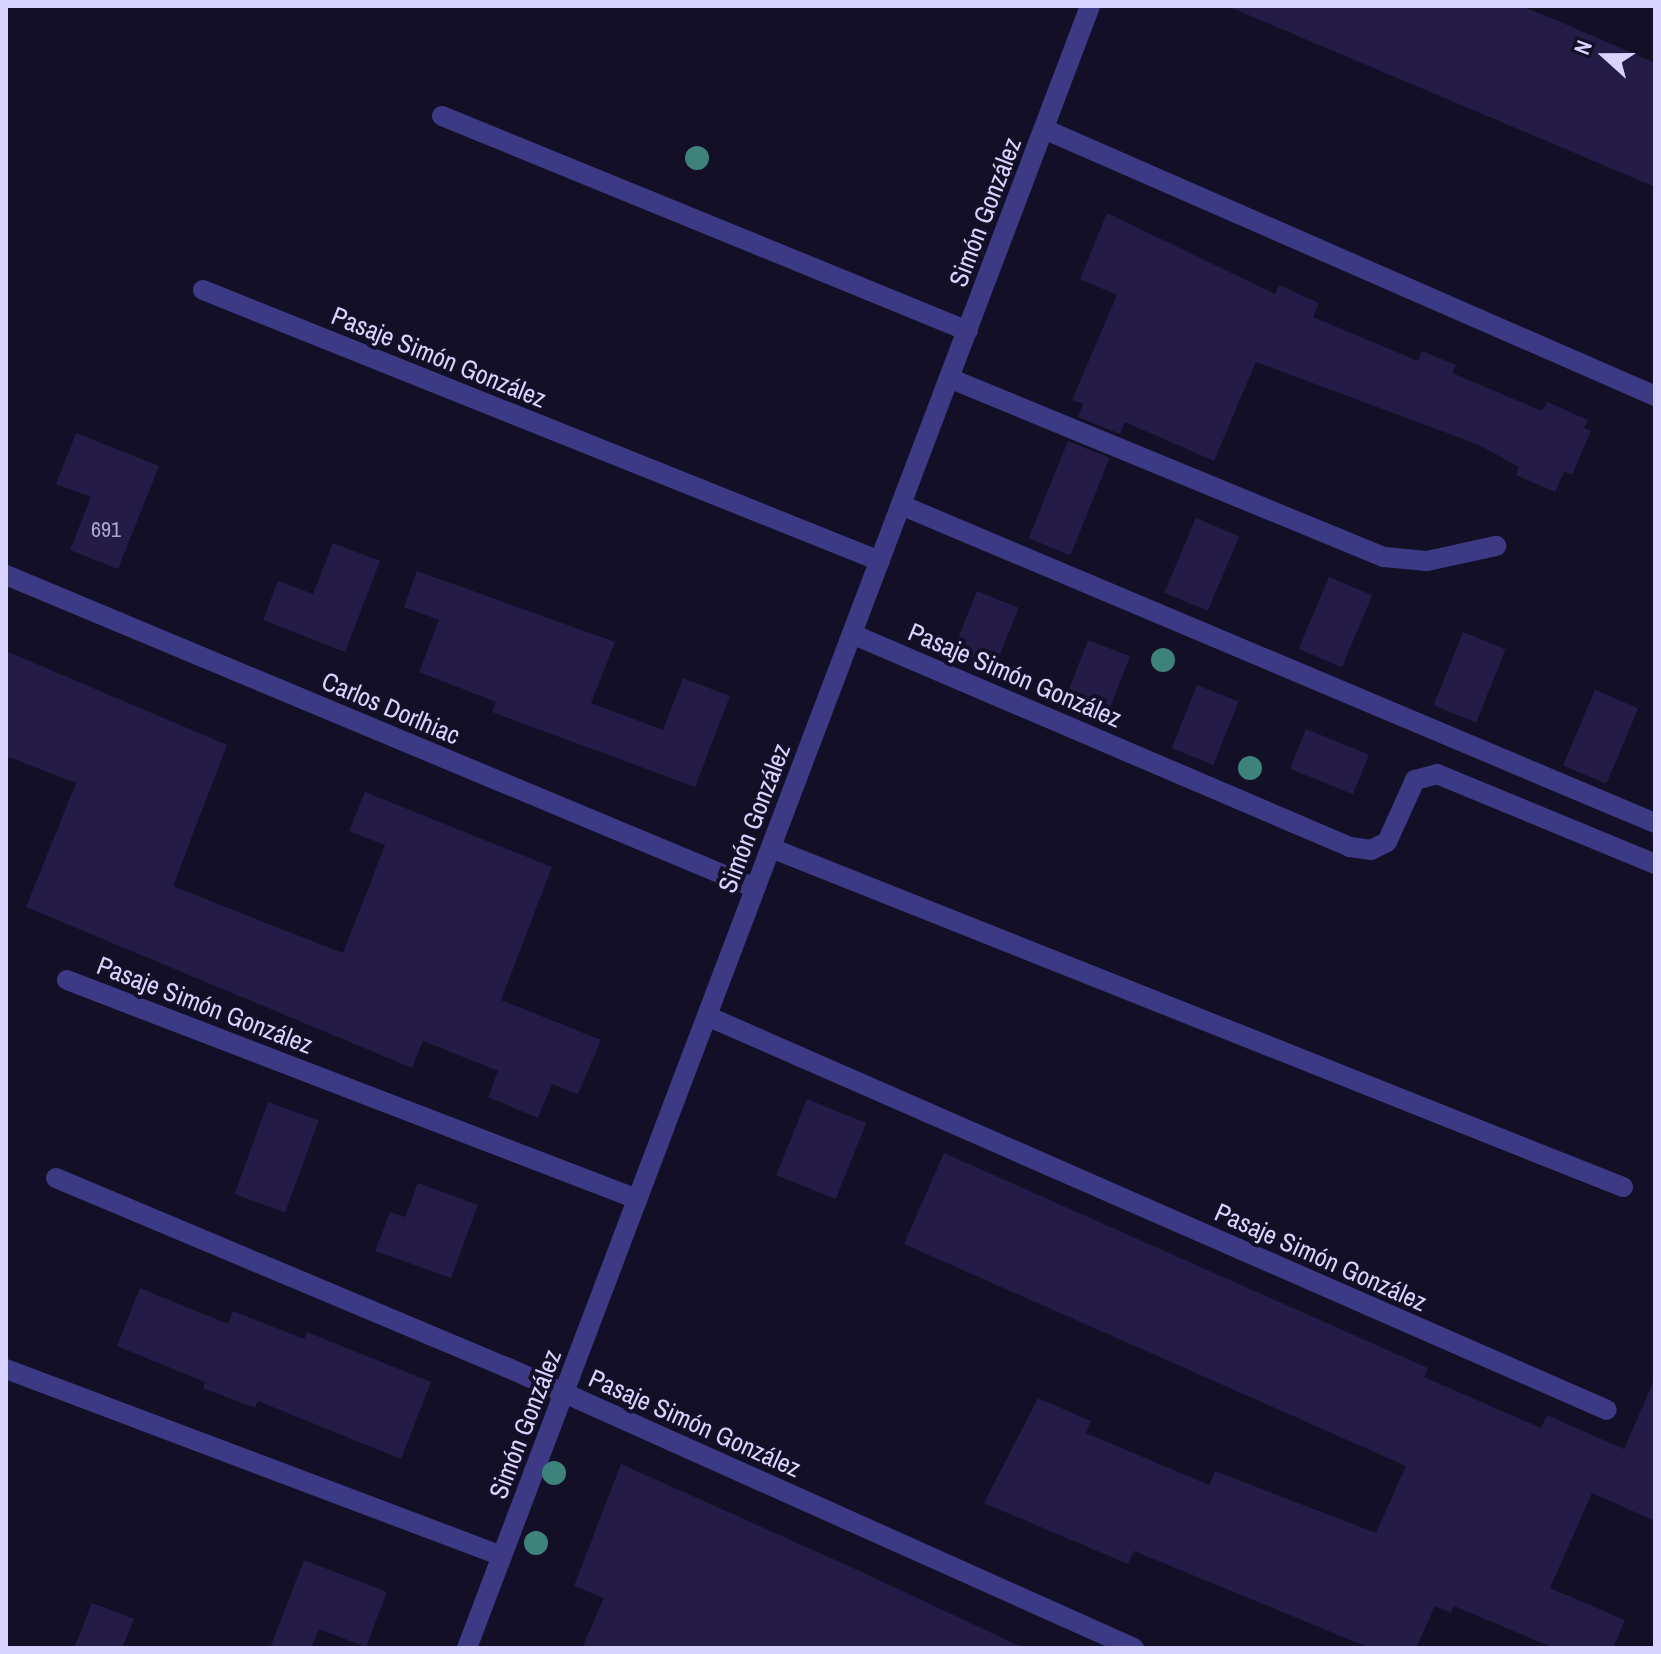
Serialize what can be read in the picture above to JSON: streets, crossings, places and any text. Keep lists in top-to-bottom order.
{
  "streets": {
    "street": ["Simón González", "Pasaje Simón González", "Carlos Dorlhiac"]
  },
  "crossings": [
    ["Simón González", "Pasaje Simón González"],
    ["Simón González", "Carlos Dorlhiac"]
  ],
  "house_numbers": ["691"],
  "north": "left"
}
